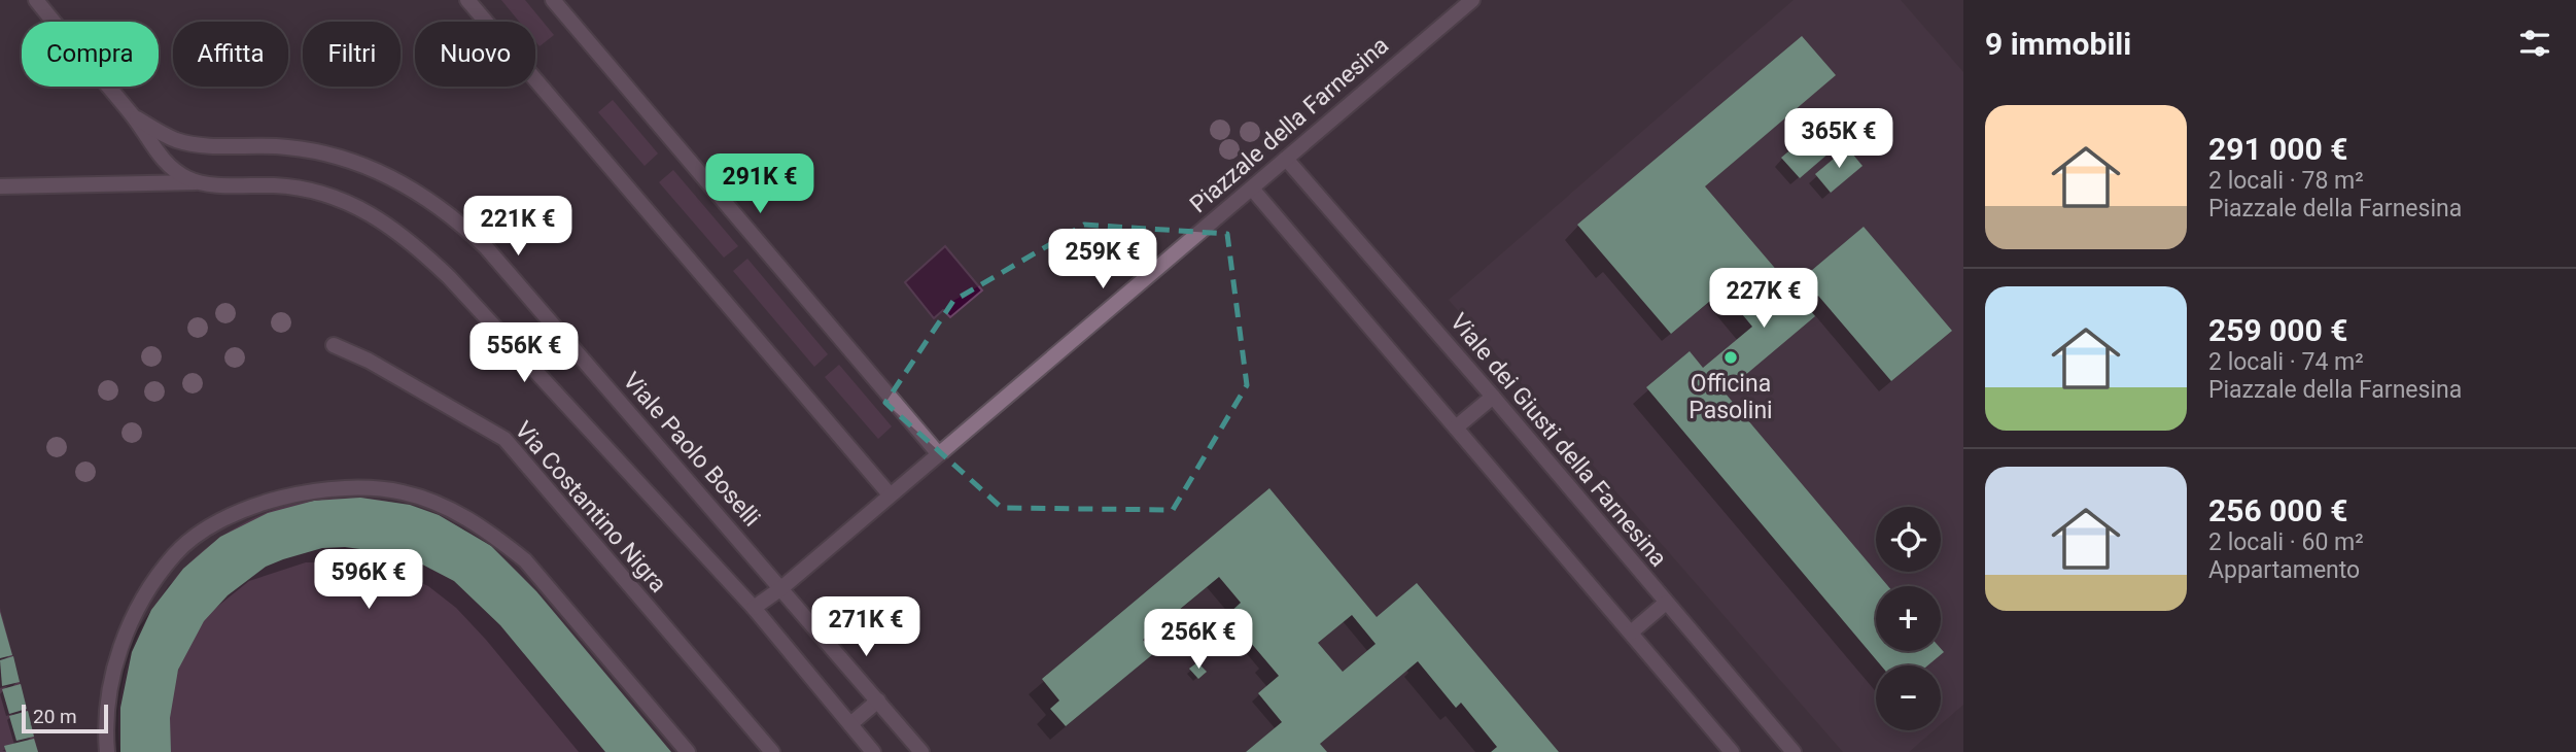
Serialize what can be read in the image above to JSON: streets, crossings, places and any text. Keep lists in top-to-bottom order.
{
  "streets": {
    "street": [
      "Piazzale della Farnesina",
      "Viale dei Giusti della Farnesina",
      "Viale Paolo Boselli",
      "Via Costantino Nigra"
    ]
  },
  "crossings": [
    ["Piazzale della Farnesina", "Viale dei Giusti della Farnesina"],
    ["Piazzale della Farnesina", "Viale Paolo Boselli"]
  ],
  "places": ["Officina Pasolini"],
  "scale_bar": "20 m",
  "page": {
    "heading": "9 immobili",
    "chip": [
      "Compra",
      "Affitta",
      "Filtri",
      "Nuovo"
    ],
    "list": [
      {
        "name": "291 000 €",
        "note": "2 locali · 78 m² · Piazzale della Farnesina"
      },
      {
        "name": "259 000 €",
        "note": "2 locali · 74 m² · Piazzale della Farnesina"
      },
      {
        "name": "256 000 €",
        "note": "2 locali · 60 m² · Appartamento"
      }
    ],
    "price": [
      "365K €",
      "291K €",
      "221K €",
      "259K €",
      "227K €",
      "556K €",
      "596K €",
      "271K €",
      "256K €"
    ],
    "map_buttons": ["+", "−"],
    "scale": "20 m"
  }
}
